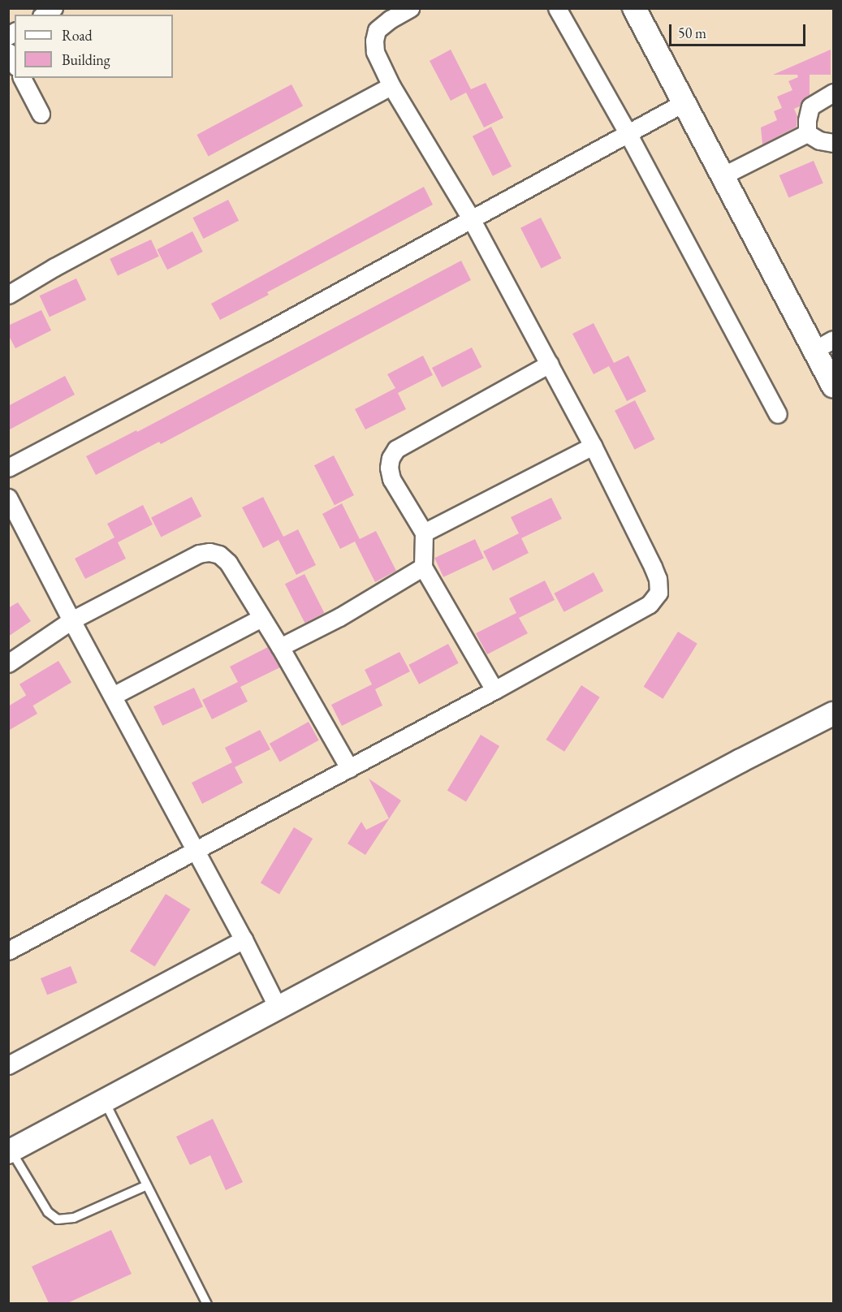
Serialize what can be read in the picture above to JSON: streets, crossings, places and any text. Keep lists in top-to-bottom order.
{
  "legend": ["Road", "Building"],
  "scale_bar": "50 m"
}
